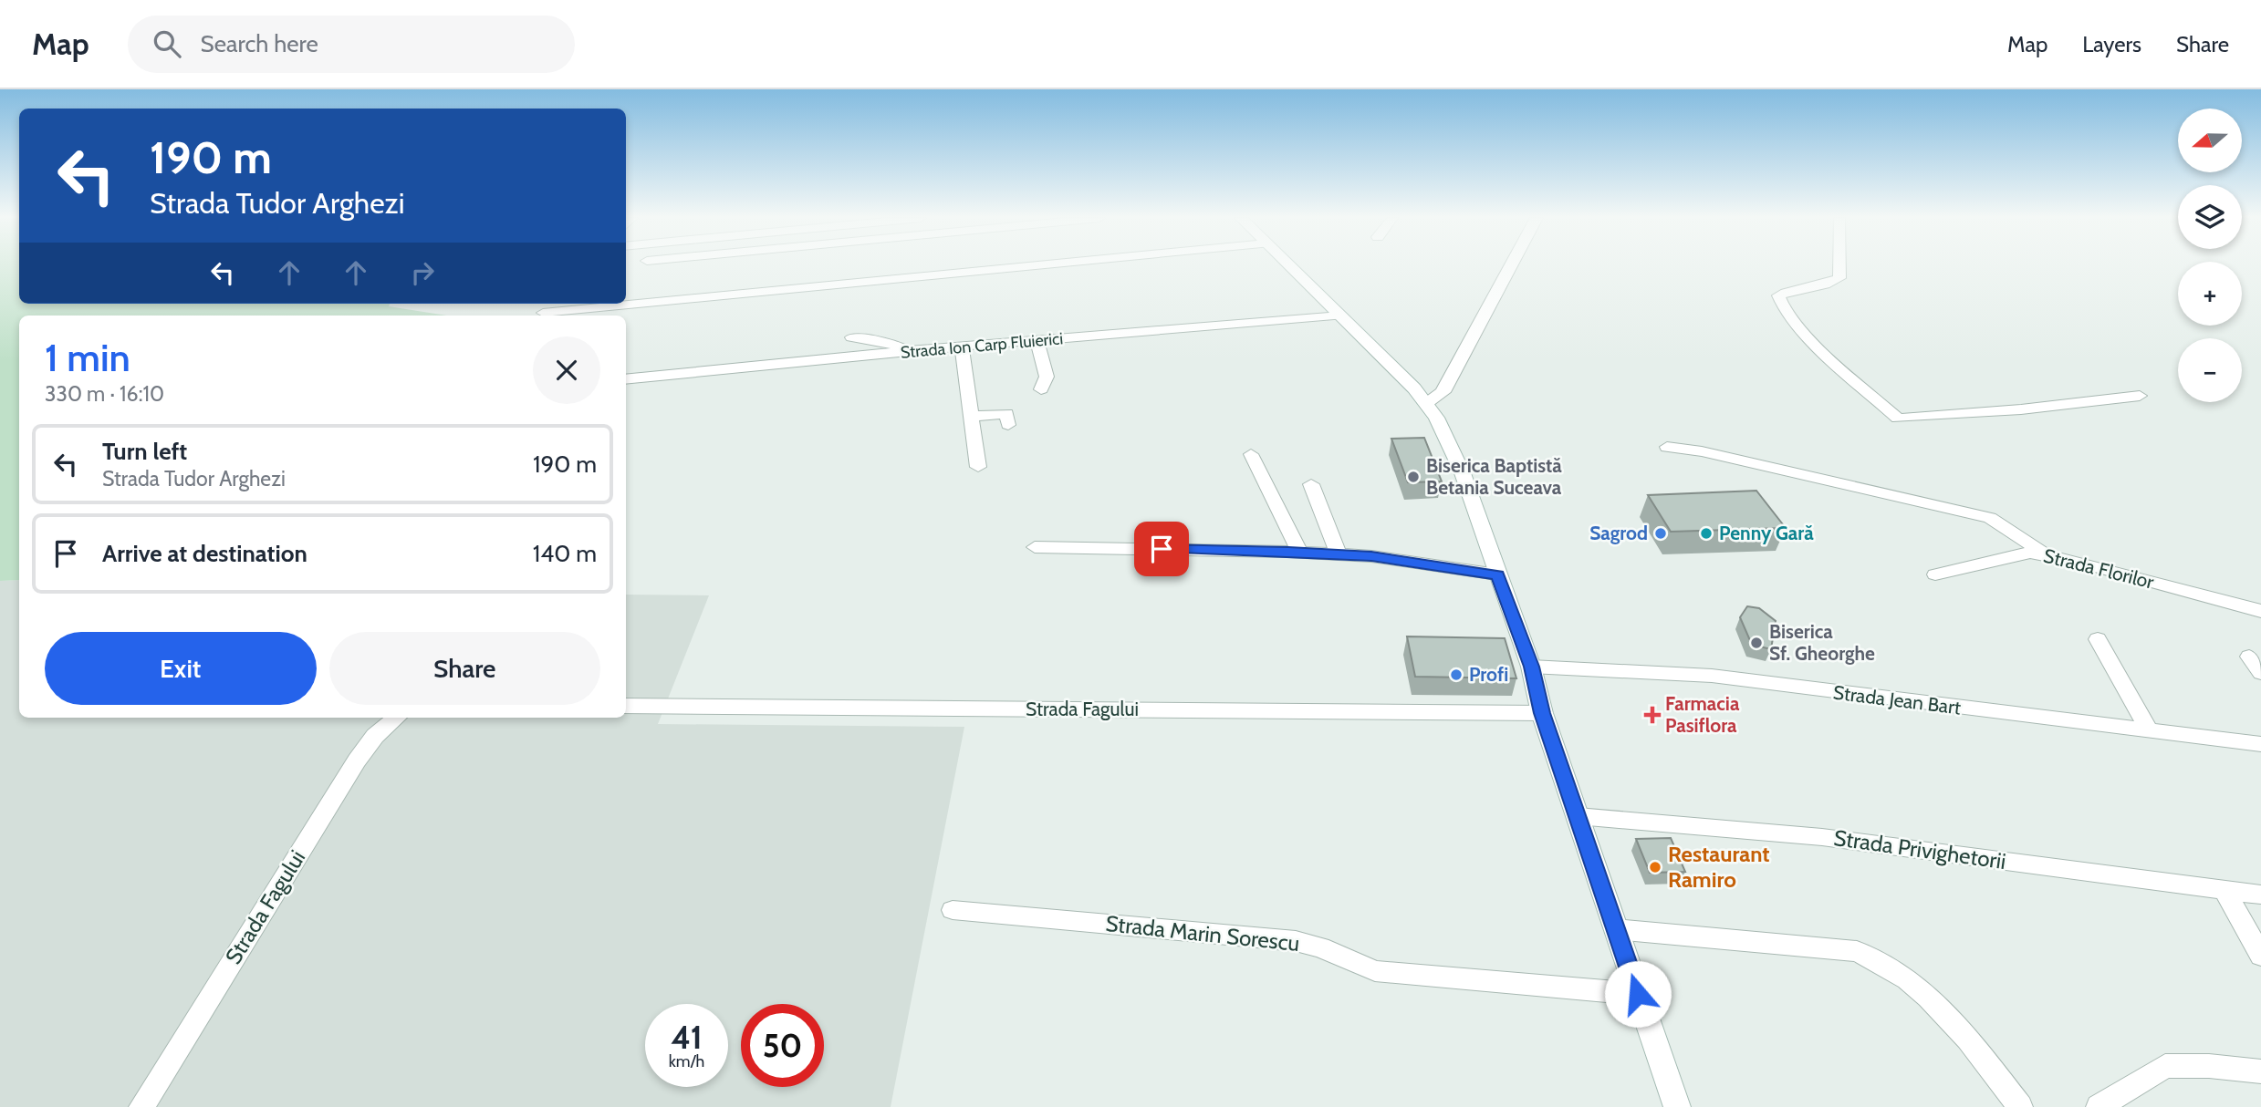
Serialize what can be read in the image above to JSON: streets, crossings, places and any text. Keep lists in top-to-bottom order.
{
  "streets": {
    "street": [
      "Strada Ion Carp Fluierici",
      "Strada Florilor",
      "Strada Jean Bart",
      "Strada Fagului",
      "Strada Privighetorii",
      "Strada Marin Sorescu"
    ]
  },
  "places": {
    "other": [
      "Biserica Baptistă Betania Suceava",
      "Sagrod",
      "Penny Gară",
      "Biserica Sf. Gheorghe",
      "Profi",
      "Restaurant Ramiro"
    ],
    "health": ["Farmacia Pasiflora"]
  },
  "north": "left",
  "page": {
    "header": "Map",
    "search": "Search here",
    "nav": ["Map", "Layers", "Share"],
    "map_buttons": ["+", "−"],
    "turn": ["190 m", "Strada Tudor Arghezi"],
    "heading": ["1 min", "330 m · 16:10"],
    "list": [
      {
        "name": "Turn left",
        "note": "Strada Tudor Arghezi",
        "value": "190 m"
      },
      {
        "name": "Arrive at destination",
        "value": "140 m"
      }
    ],
    "buttons": ["Exit", "Share"],
    "speed": "41 km/h",
    "limit": "50"
  }
}
